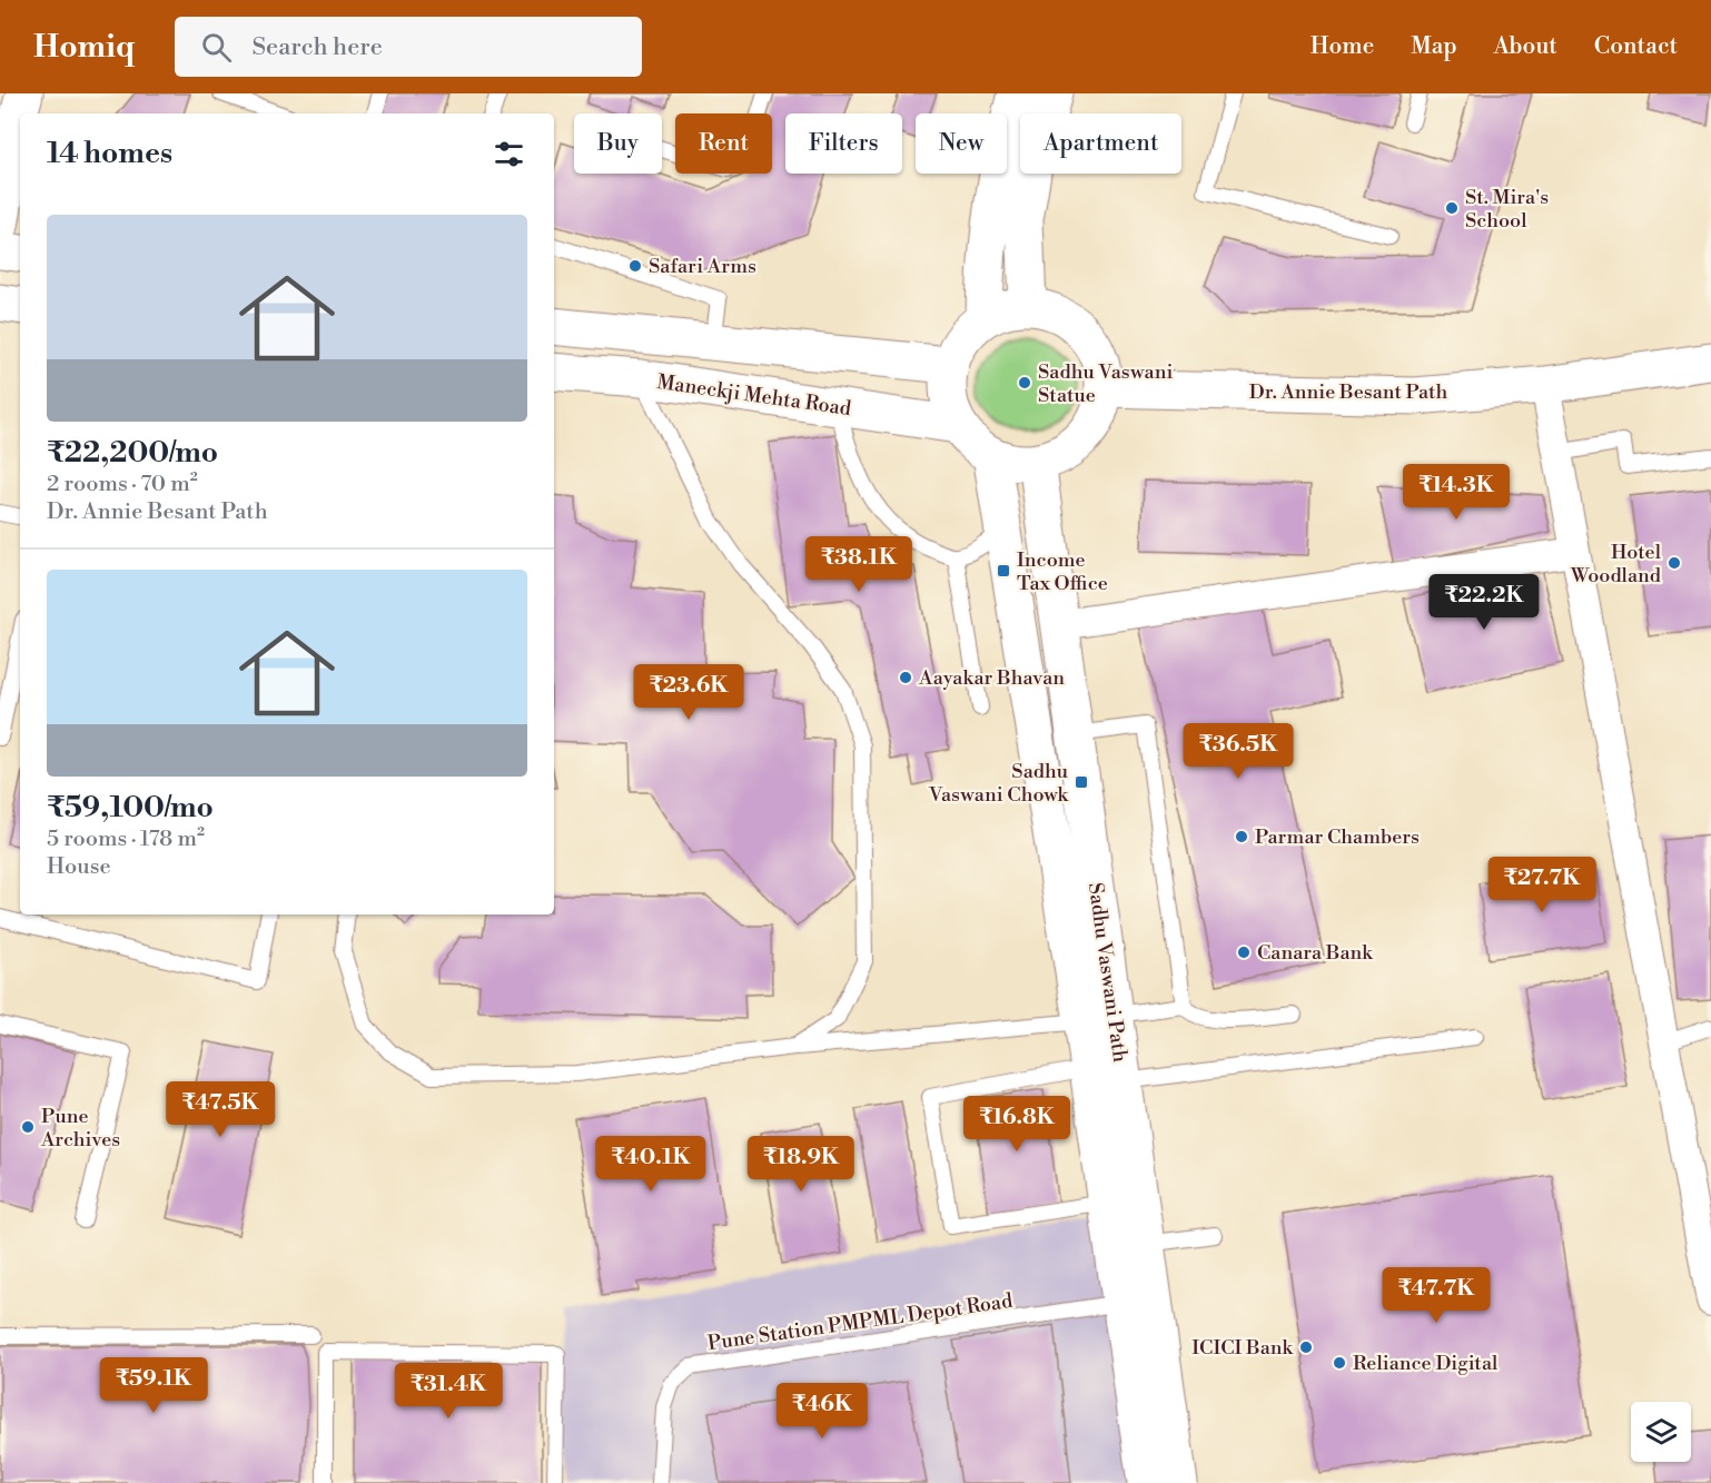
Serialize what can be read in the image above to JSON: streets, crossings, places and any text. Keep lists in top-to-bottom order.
{
  "streets": {
    "main road": ["Dr. Annie Besant Path", "Maneckji Mehta Road", "Sadhu Vaswani Path"],
    "lane": ["Pune Station PMPML Depot Road"]
  },
  "crossings": [
    ["Dr. Annie Besant Path", "Maneckji Mehta Road"],
    ["Dr. Annie Besant Path", "Sadhu Vaswani Path"],
    ["Maneckji Mehta Road", "Sadhu Vaswani Path"],
    ["Sadhu Vaswani Path", "Pune Station PMPML Depot Road"]
  ],
  "places": {
    "other": [
      "St. Mira's School",
      "Safari Arms",
      "Sadhu Vaswani Statue",
      "Hotel Woodland",
      "Aayakar Bhavan",
      "Parmar Chambers",
      "Canara Bank",
      "Pune Archives",
      "ICICI Bank",
      "Reliance Digital"
    ],
    "transit": ["Income Tax Office", "Sadhu Vaswani Chowk"]
  },
  "page": {
    "header": "Homiq",
    "search": "Search here",
    "nav": [
      "Home",
      "Map",
      "About",
      "Contact"
    ],
    "chip": [
      "Buy",
      "Rent",
      "Filters",
      "New",
      "Apartment"
    ],
    "heading": "14 homes",
    "list": [
      {
        "name": "₹22,200/mo",
        "note": "2 rooms · 70 m² · Dr. Annie Besant Path"
      },
      {
        "name": "₹59,100/mo",
        "note": "5 rooms · 178 m² · House"
      }
    ],
    "price": [
      "₹14.3K",
      "₹38.1K",
      "₹22.2K",
      "₹23.6K",
      "₹36.5K",
      "₹27.7K",
      "₹47.5K",
      "₹16.8K",
      "₹40.1K",
      "₹18.9K",
      "₹47.7K",
      "₹59.1K",
      "₹31.4K",
      "₹46K"
    ]
  }
}
